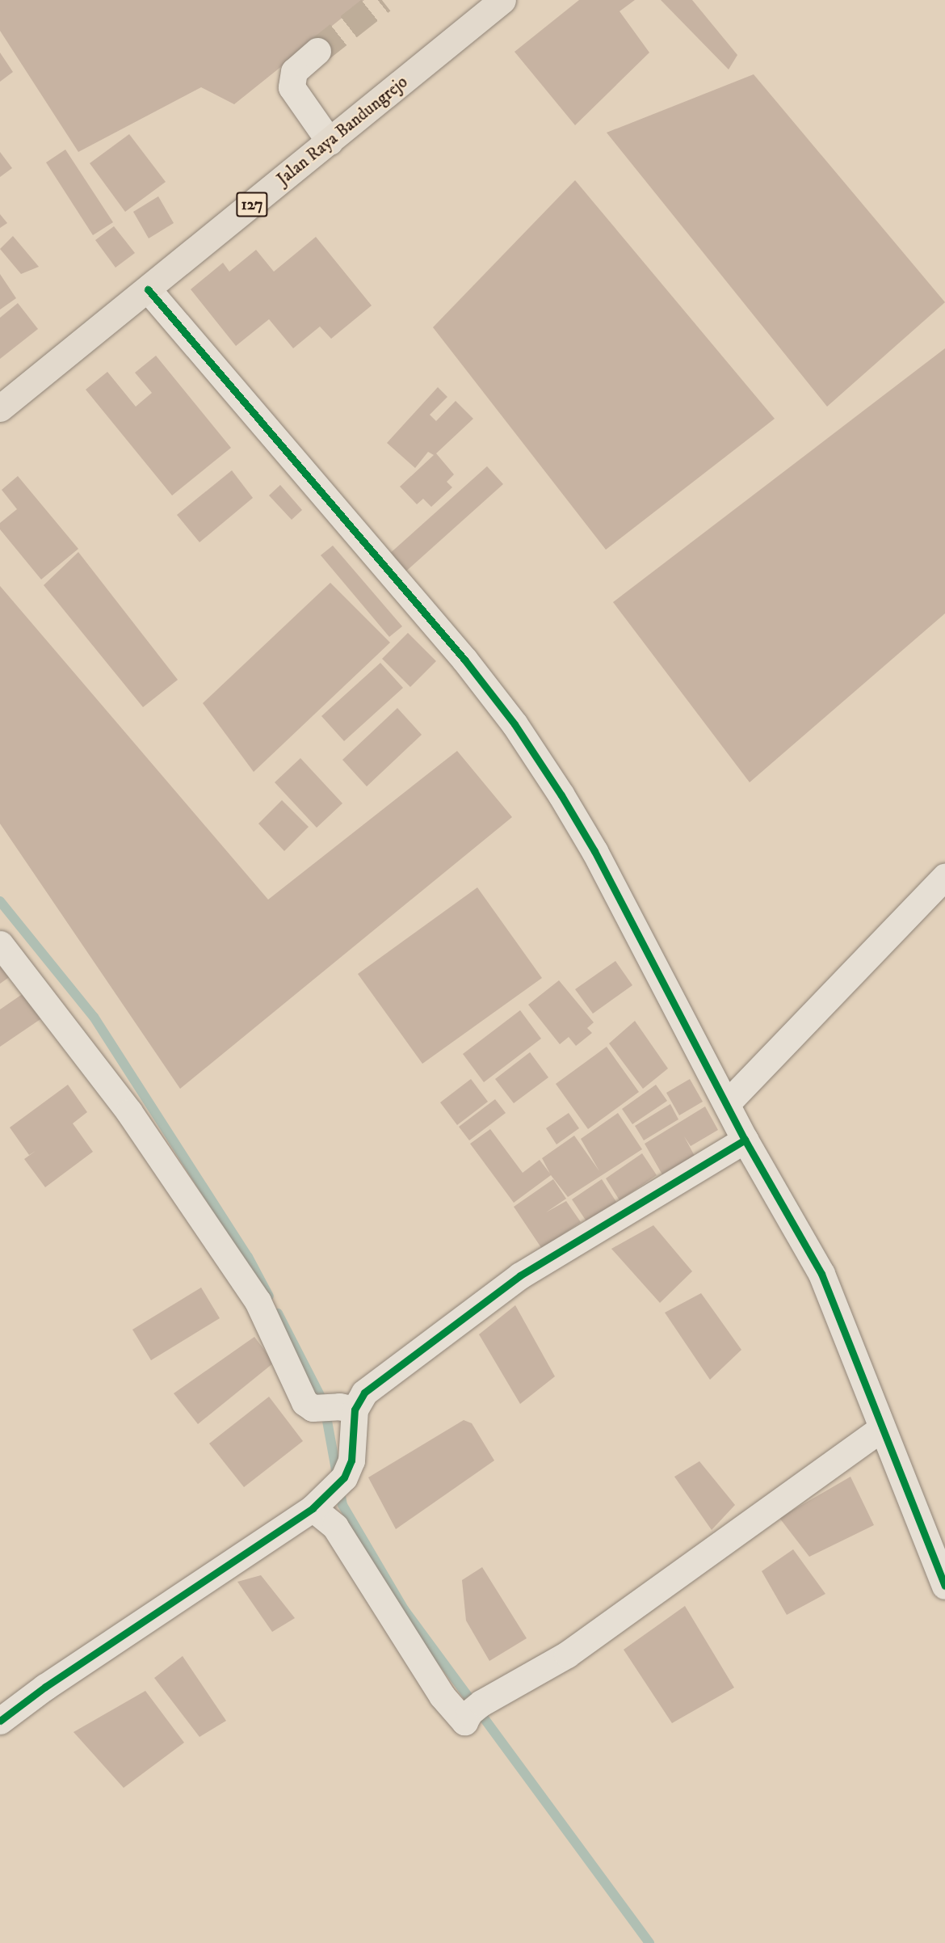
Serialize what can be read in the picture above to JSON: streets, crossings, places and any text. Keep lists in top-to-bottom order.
{
  "streets": {
    "main road": ["Jalan Raya Bandungrejo", "127"]
  }
}
